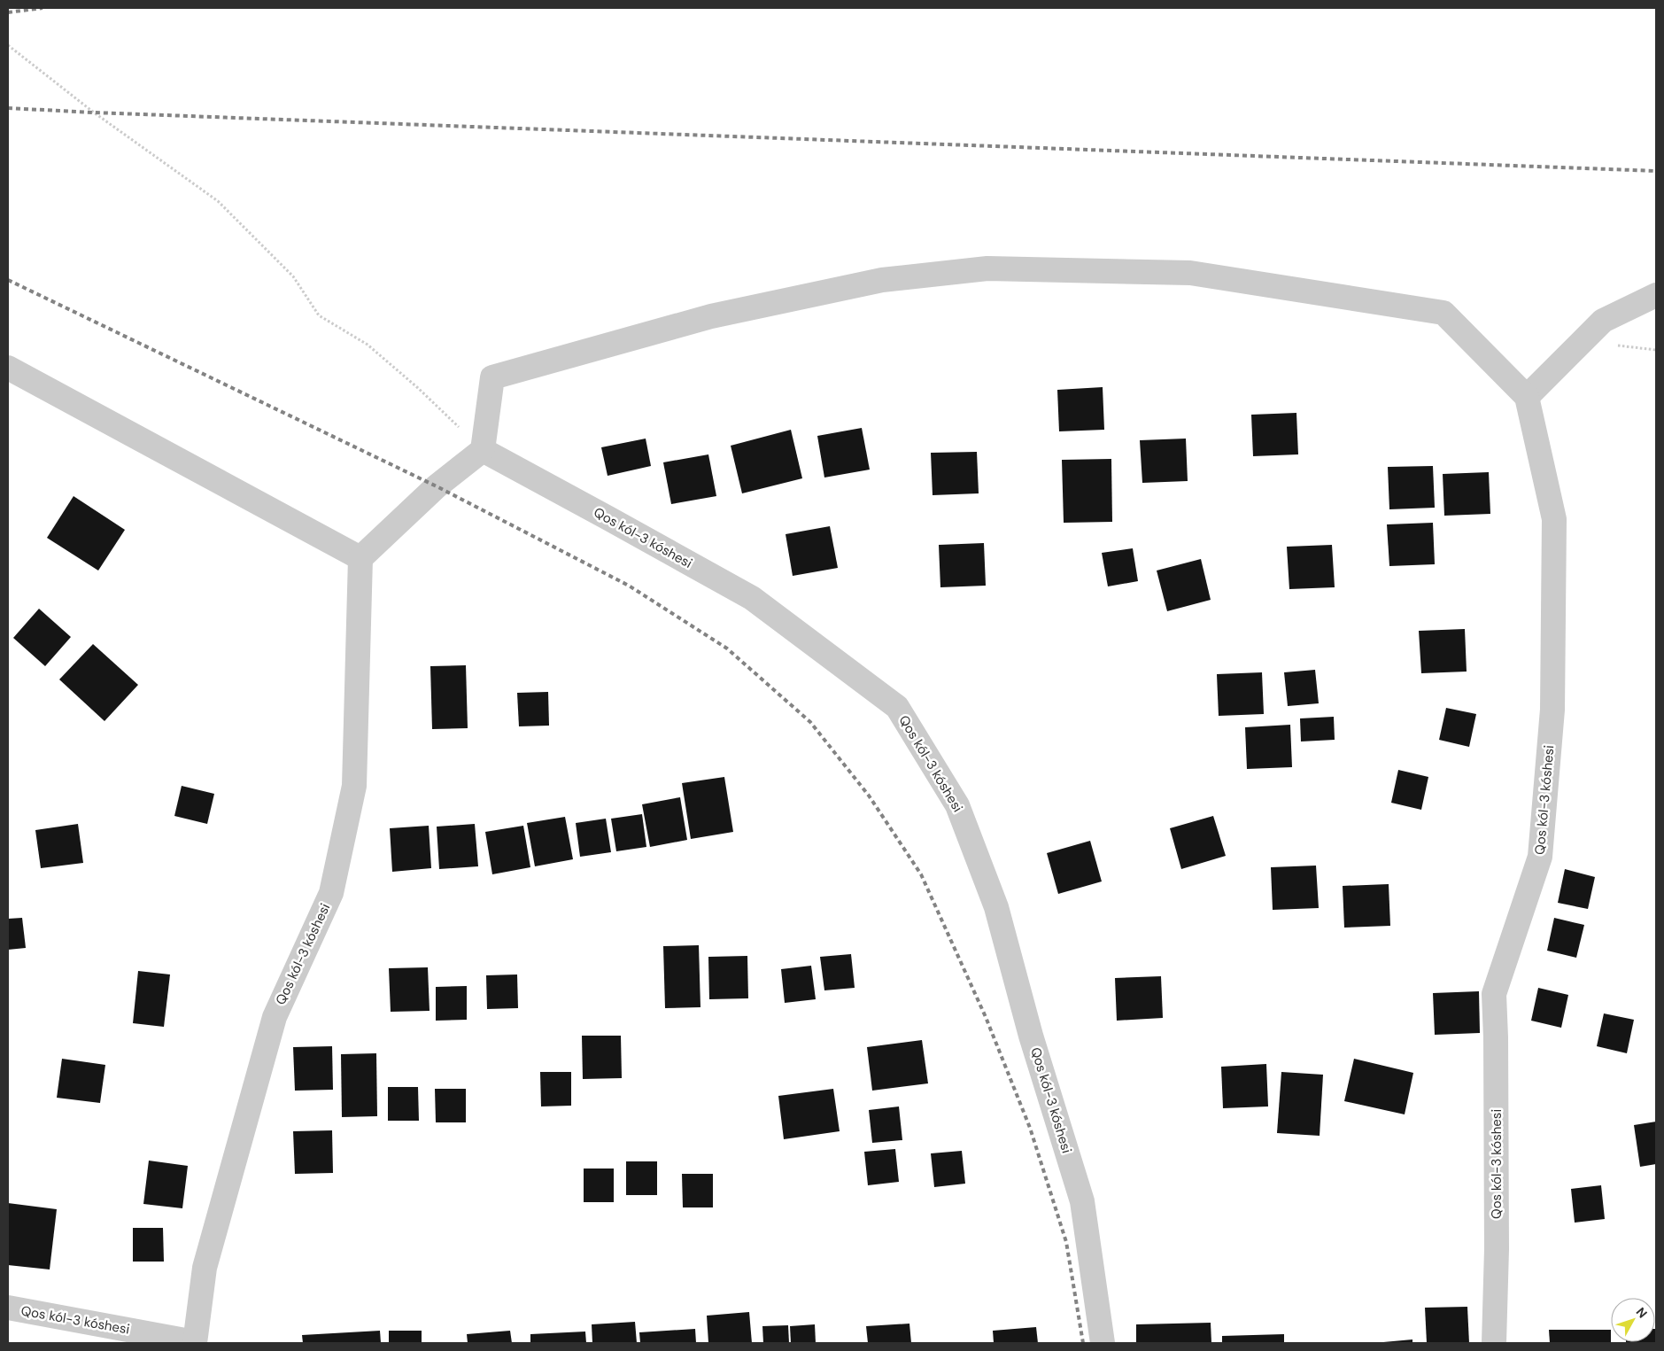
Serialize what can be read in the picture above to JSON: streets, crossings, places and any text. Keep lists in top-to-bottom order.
{
  "streets": {
    "street": ["Qos kól-3 kóshesi"]
  },
  "north": "top right"
}
